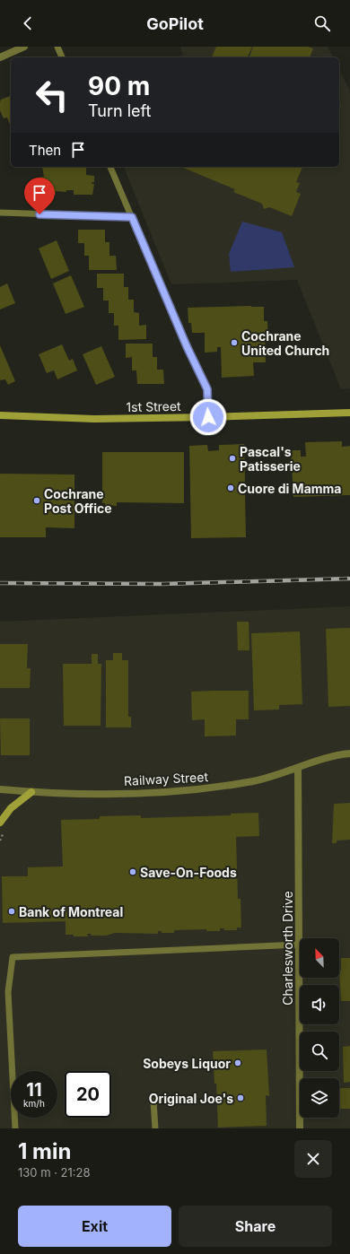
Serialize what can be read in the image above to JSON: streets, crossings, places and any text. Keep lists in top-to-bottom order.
{
  "streets": {
    "street": ["1st Street", "Railway Street", "Charlesworth Drive"]
  },
  "crossings": [
    ["Railway Street", "Charlesworth Drive"]
  ],
  "places": [
    "Cochrane United Church",
    "Pascal's Patisserie",
    "Cuore di Mamma",
    "Cochrane Post Office",
    "Save-On-Foods",
    "Bank of Montreal",
    "Sobeys Liquor",
    "Original Joe's"
  ],
  "north": "top left",
  "page": {
    "header": "GoPilot",
    "turn": ["90 m", "Turn left"],
    "then": "Then",
    "speed": "11 km/h",
    "limit": "20",
    "heading": ["1 min", "130 m · 21:28"],
    "buttons": ["Exit", "Share"]
  }
}
